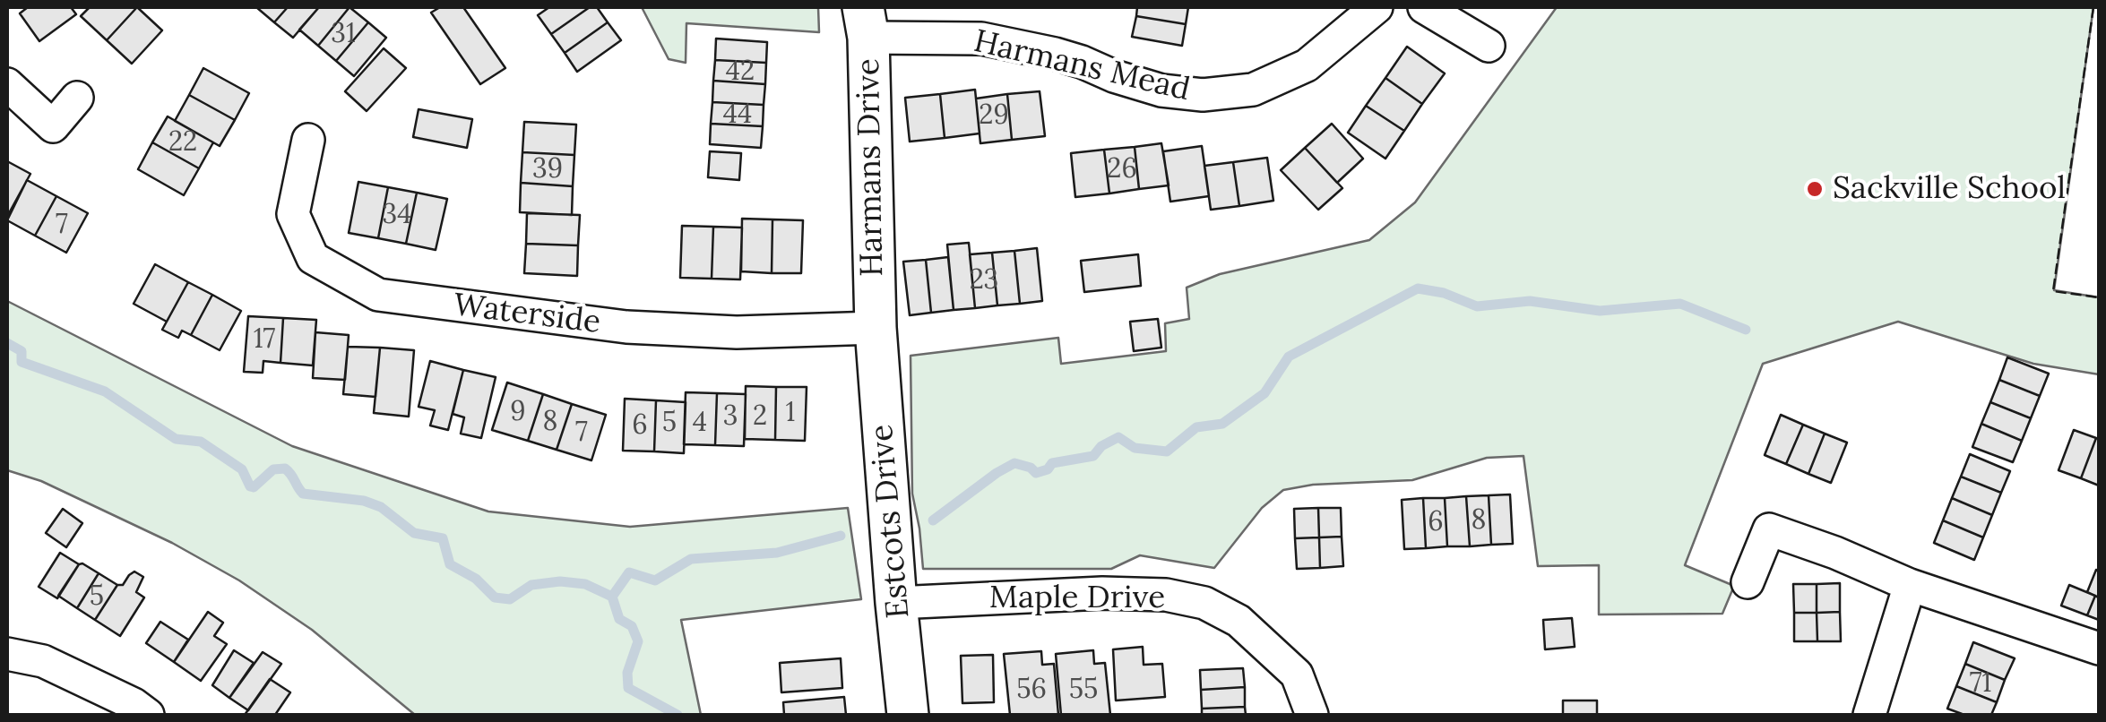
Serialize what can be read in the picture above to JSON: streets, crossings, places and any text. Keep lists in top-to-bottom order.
{
  "streets": {
    "street": [
      "Harmans Mead",
      "Harmans Drive",
      "Waterside",
      "Estcots Drive",
      "Maple Drive"
    ]
  },
  "crossings": [
    ["Harmans Mead", "Harmans Drive"],
    ["Harmans Drive", "Waterside"],
    ["Harmans Drive", "Estcots Drive"],
    ["Waterside", "Estcots Drive"],
    ["Estcots Drive", "Maple Drive"]
  ],
  "places": ["Sackville School"],
  "house_numbers": [
    "31",
    "42",
    "44",
    "29",
    "22",
    "39",
    "26",
    "34",
    "7",
    "23",
    "17",
    "9",
    "1",
    "3",
    "2",
    "8",
    "5",
    "4",
    "6",
    "7",
    "8",
    "6",
    "5",
    "71",
    "56",
    "55"
  ]
}
